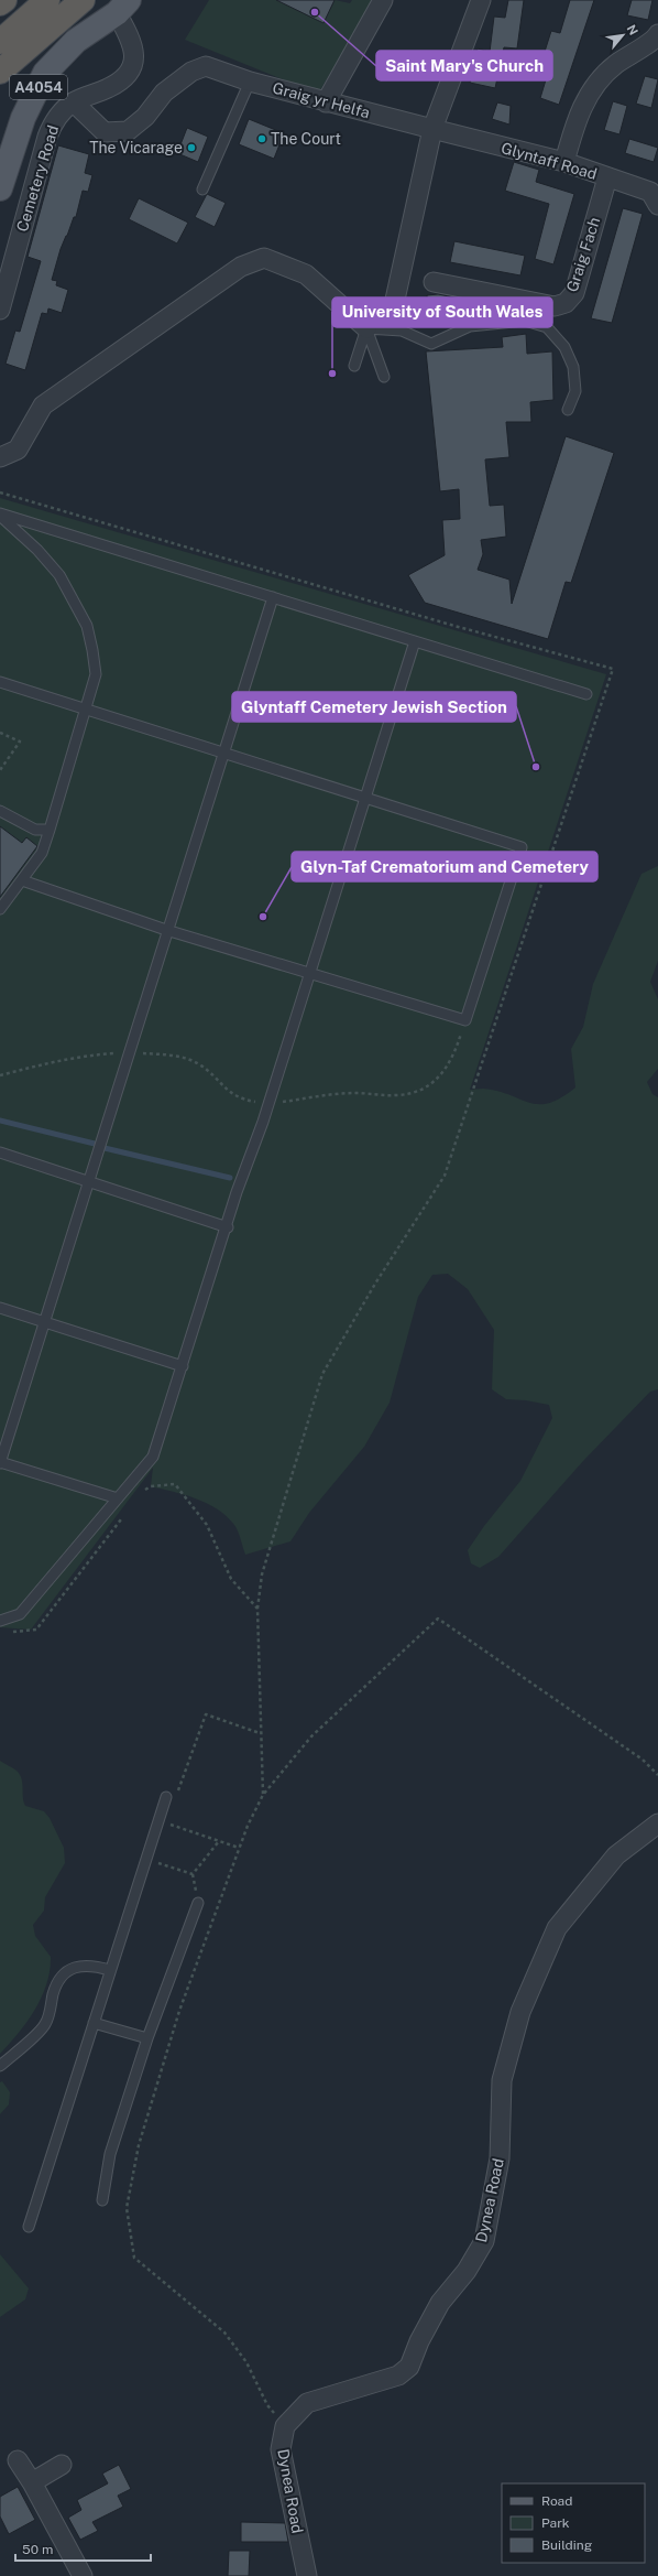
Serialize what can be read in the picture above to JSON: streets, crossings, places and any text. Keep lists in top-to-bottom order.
{
  "streets": {
    "main road": ["A4054"],
    "street": [
      "Graig yr Helfa",
      "Glyntaff Road",
      "Cemetery Road",
      "Graig Fach",
      "Dynea Road"
    ]
  },
  "crossings": [
    ["A4054", "Cemetery Road"],
    ["Graig yr Helfa", "Glyntaff Road"],
    ["Graig yr Helfa", "Cemetery Road"],
    ["Glyntaff Road", "Graig Fach"]
  ],
  "places": [
    "Saint Mary's Church",
    "The Court",
    "The Vicarage",
    "University of South Wales",
    "Glyntaff Cemetery Jewish Section",
    "Glyn-Taf Crematorium and Cemetery"
  ],
  "legend": ["Road", "Park", "Building"],
  "scale_bar": "50 m",
  "north": "top right"
}
